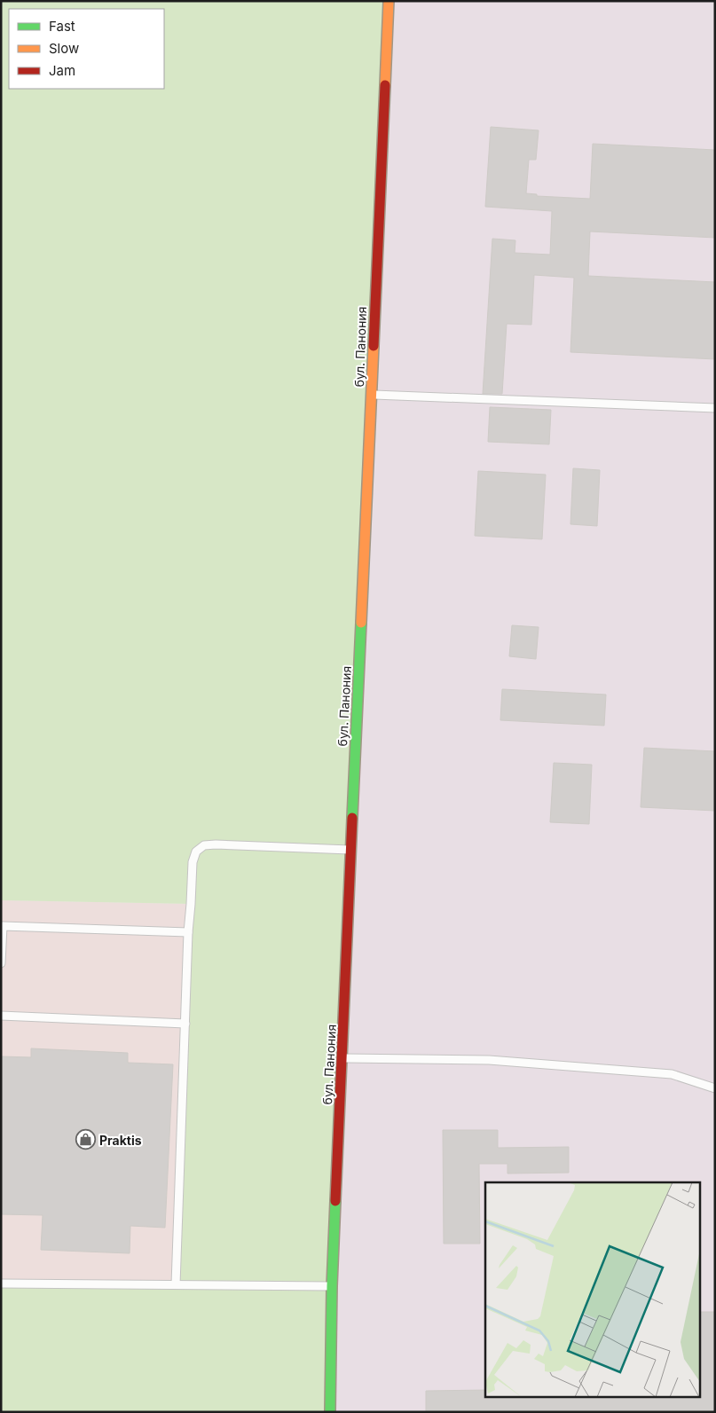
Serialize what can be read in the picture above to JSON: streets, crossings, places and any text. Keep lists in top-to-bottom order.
{
  "streets": {
    "main road": ["бул. Панония"]
  },
  "places": {
    "shop": ["Praktis"]
  },
  "legend": ["Fast", "Slow", "Jam"]
}
